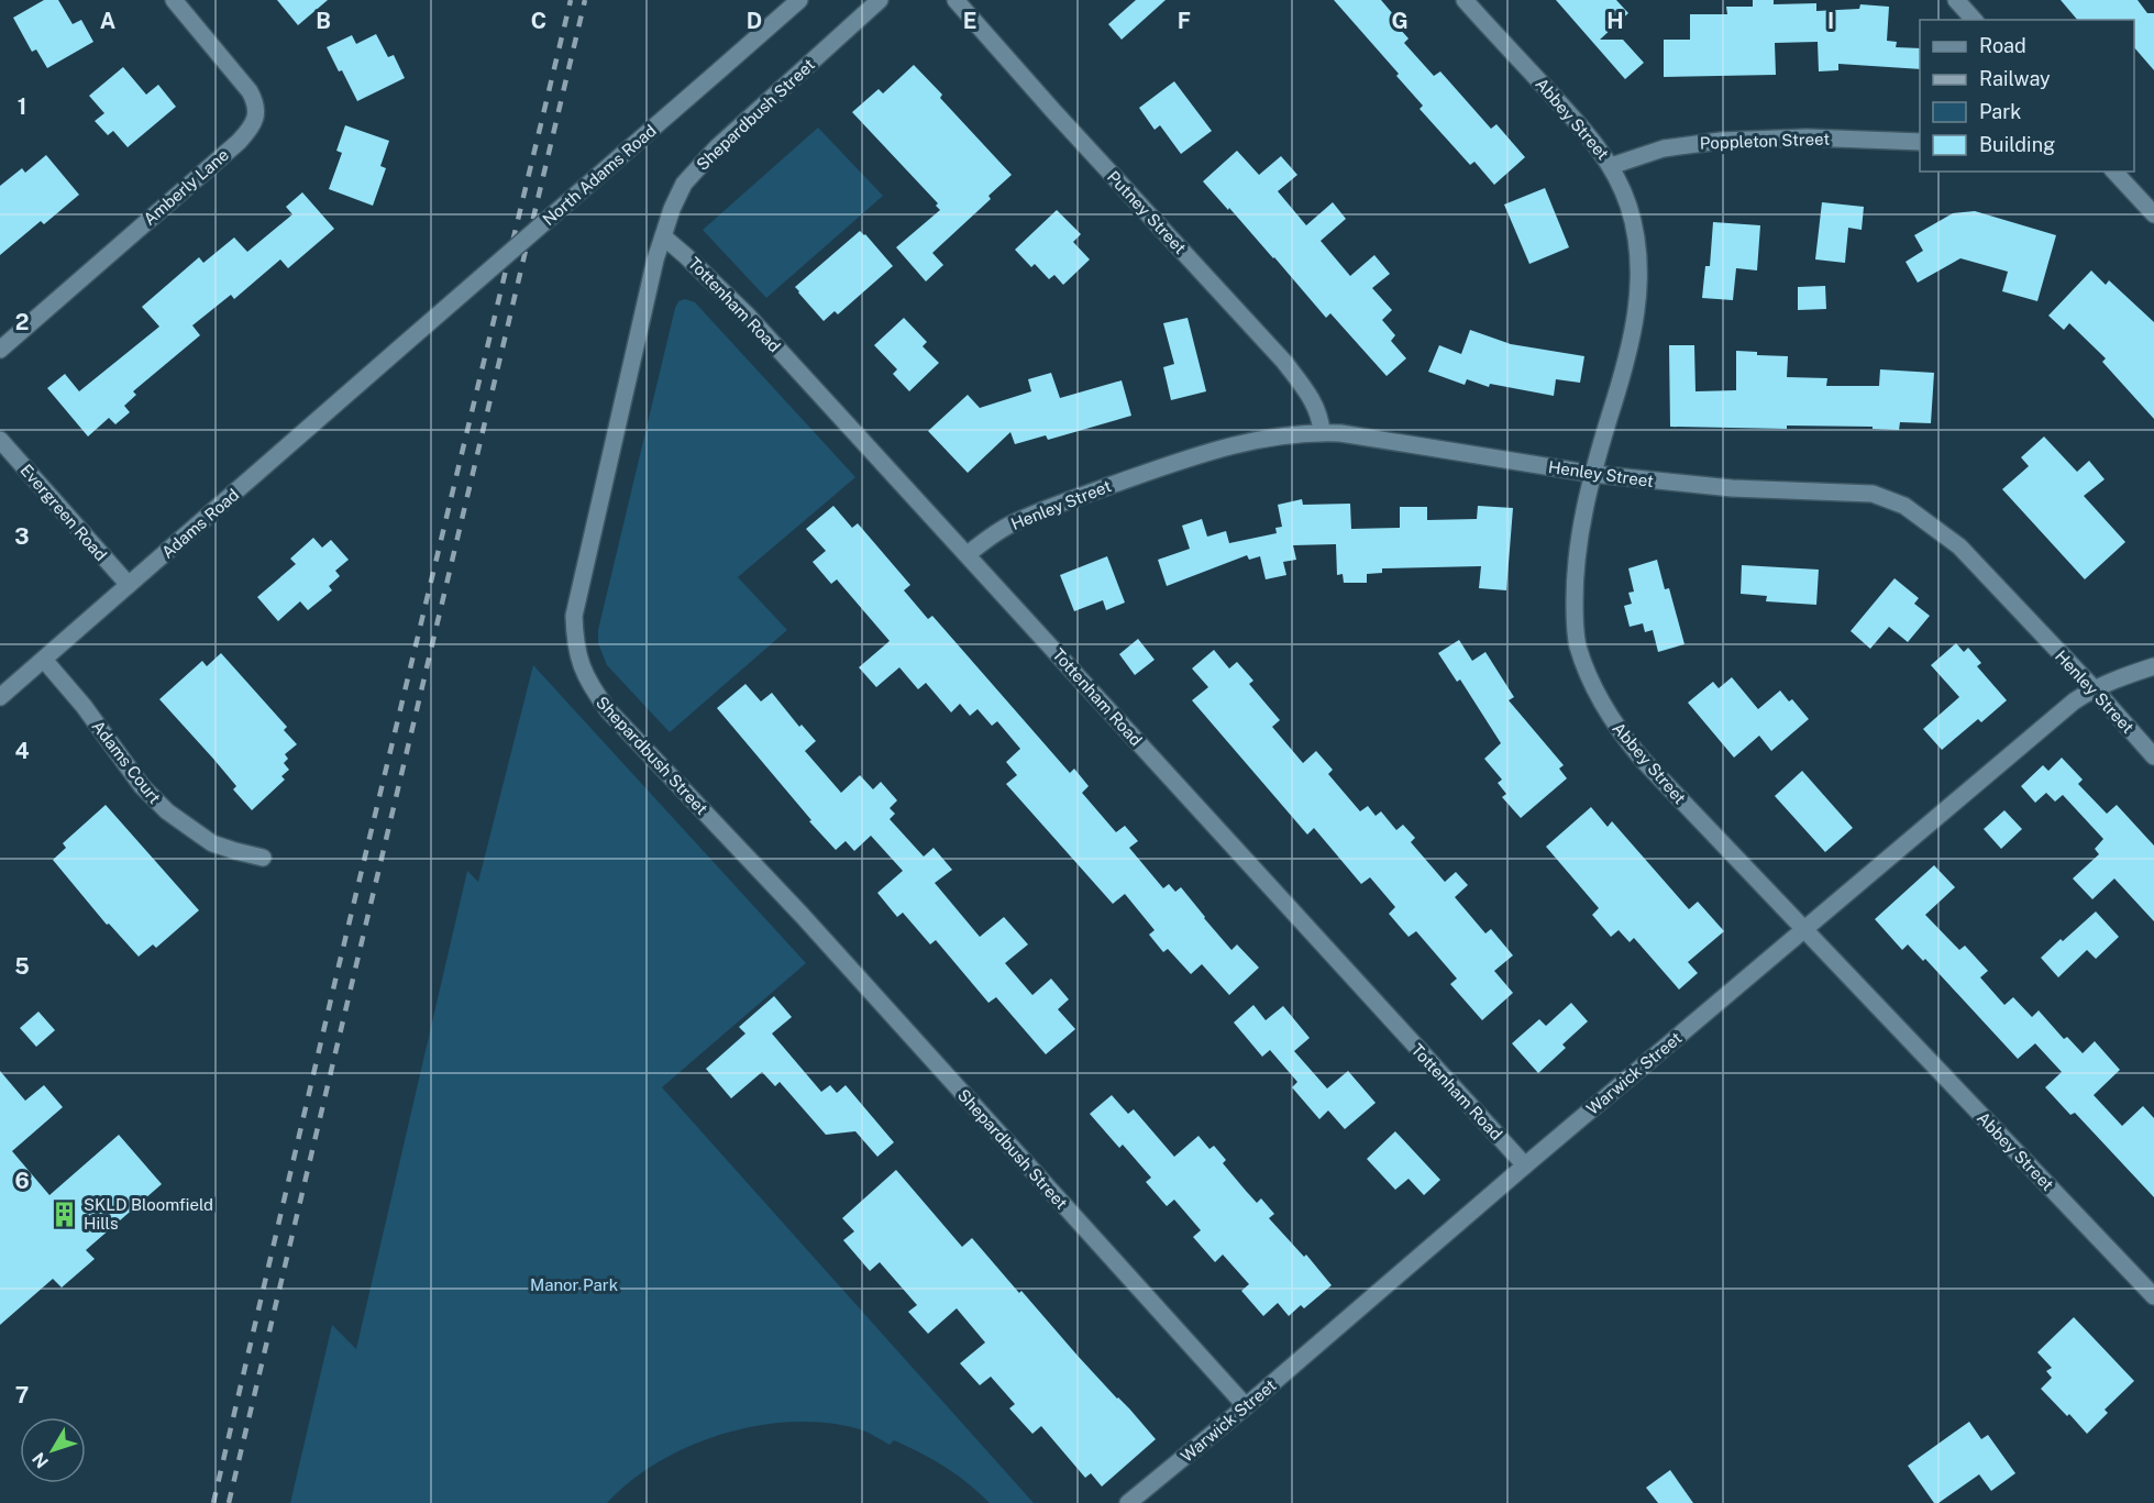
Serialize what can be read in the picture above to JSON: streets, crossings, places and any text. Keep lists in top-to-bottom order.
{
  "streets": {
    "street": [
      "Shepardbush Street",
      "Abbey Street",
      "Poppleton Street",
      "North Adams Road",
      "Amberly Lane",
      "Putney Street",
      "Tottenham Road",
      "Henley Street",
      "Evergreen Road",
      "Adams Road",
      "Adams Court",
      "Warwick Street"
    ]
  },
  "crossings": [
    ["Shepardbush Street", "Tottenham Road"],
    ["Shepardbush Street", "Warwick Street"],
    ["Abbey Street", "Poppleton Street"],
    ["Abbey Street", "Henley Street"],
    ["Abbey Street", "Warwick Street"],
    ["North Adams Road", "Adams Road"],
    ["Putney Street", "Henley Street"],
    ["Tottenham Road", "Henley Street"],
    ["Tottenham Road", "Warwick Street"],
    ["Henley Street", "Warwick Street"],
    ["Evergreen Road", "Adams Road"],
    ["Adams Road", "Adams Court"]
  ],
  "parks": ["Manor Park"],
  "places": {
    "building": ["SKLD Bloomfield Hills"]
  },
  "legend": [
    "Road",
    "Railway",
    "Park",
    "Building"
  ],
  "north": "bottom left",
  "grid": {
    "columns": [
      "A",
      "B",
      "C",
      "D",
      "E",
      "F",
      "G",
      "H",
      "I"
    ],
    "rows": [
      "1",
      "2",
      "3",
      "4",
      "5",
      "6",
      "7"
    ]
  }
}
